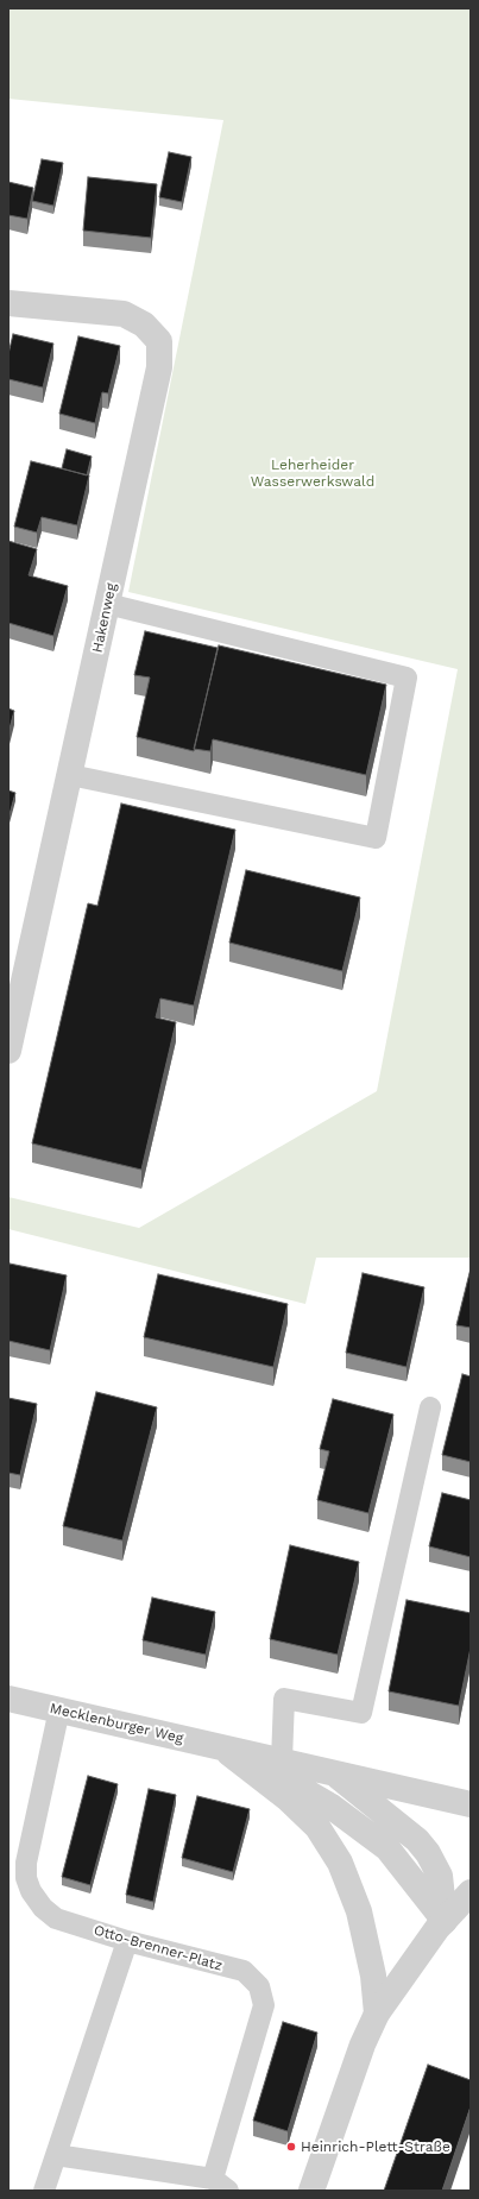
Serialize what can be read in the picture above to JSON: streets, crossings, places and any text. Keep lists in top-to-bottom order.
{
  "streets": {
    "street": ["Hakenweg", "Mecklenburger Weg"],
    "lane": ["Otto-Brenner-Platz"]
  },
  "crossings": [
    ["Mecklenburger Weg", "Otto-Brenner-Platz"]
  ],
  "parks": ["Leherheider Wasserwerkswald"],
  "places": ["Heinrich-Plett-Straße"]
}
